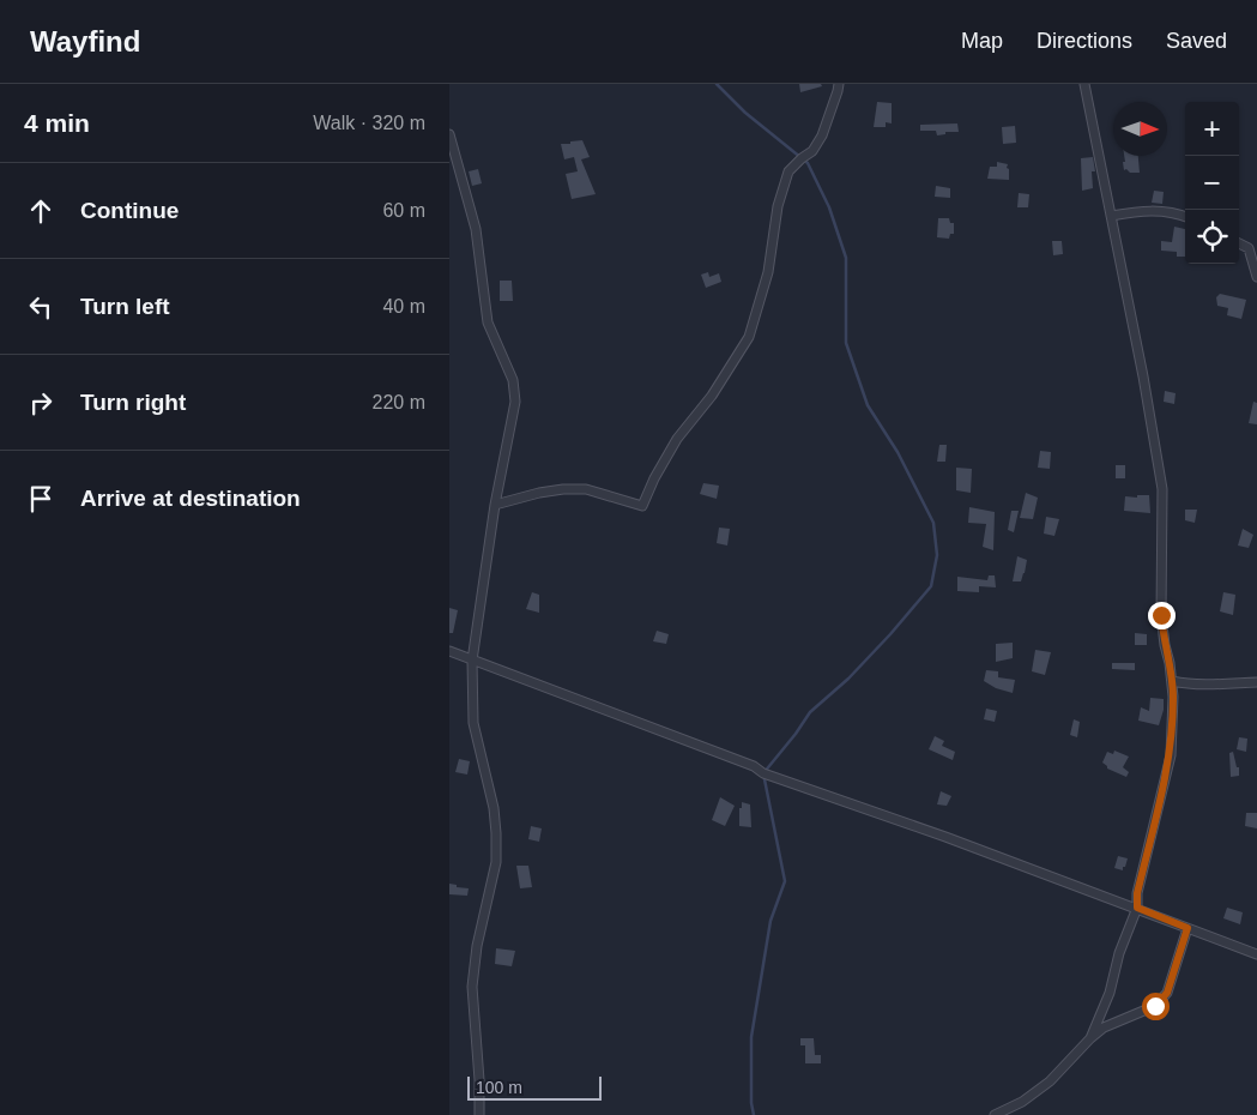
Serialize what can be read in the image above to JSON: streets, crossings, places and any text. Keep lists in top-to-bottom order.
{
  "scale_bar": "100 m",
  "north": "right",
  "page": {
    "header": "Wayfind",
    "nav": ["Map", "Directions", "Saved"],
    "heading": ["4 min", "Walk · 320 m"],
    "map_buttons": ["+", "−"],
    "list": [
      ["Continue", "60 m"],
      ["Turn left", "40 m"],
      ["Turn right", "220 m"],
      "Arrive at destination"
    ],
    "scale": "100 m"
  }
}
